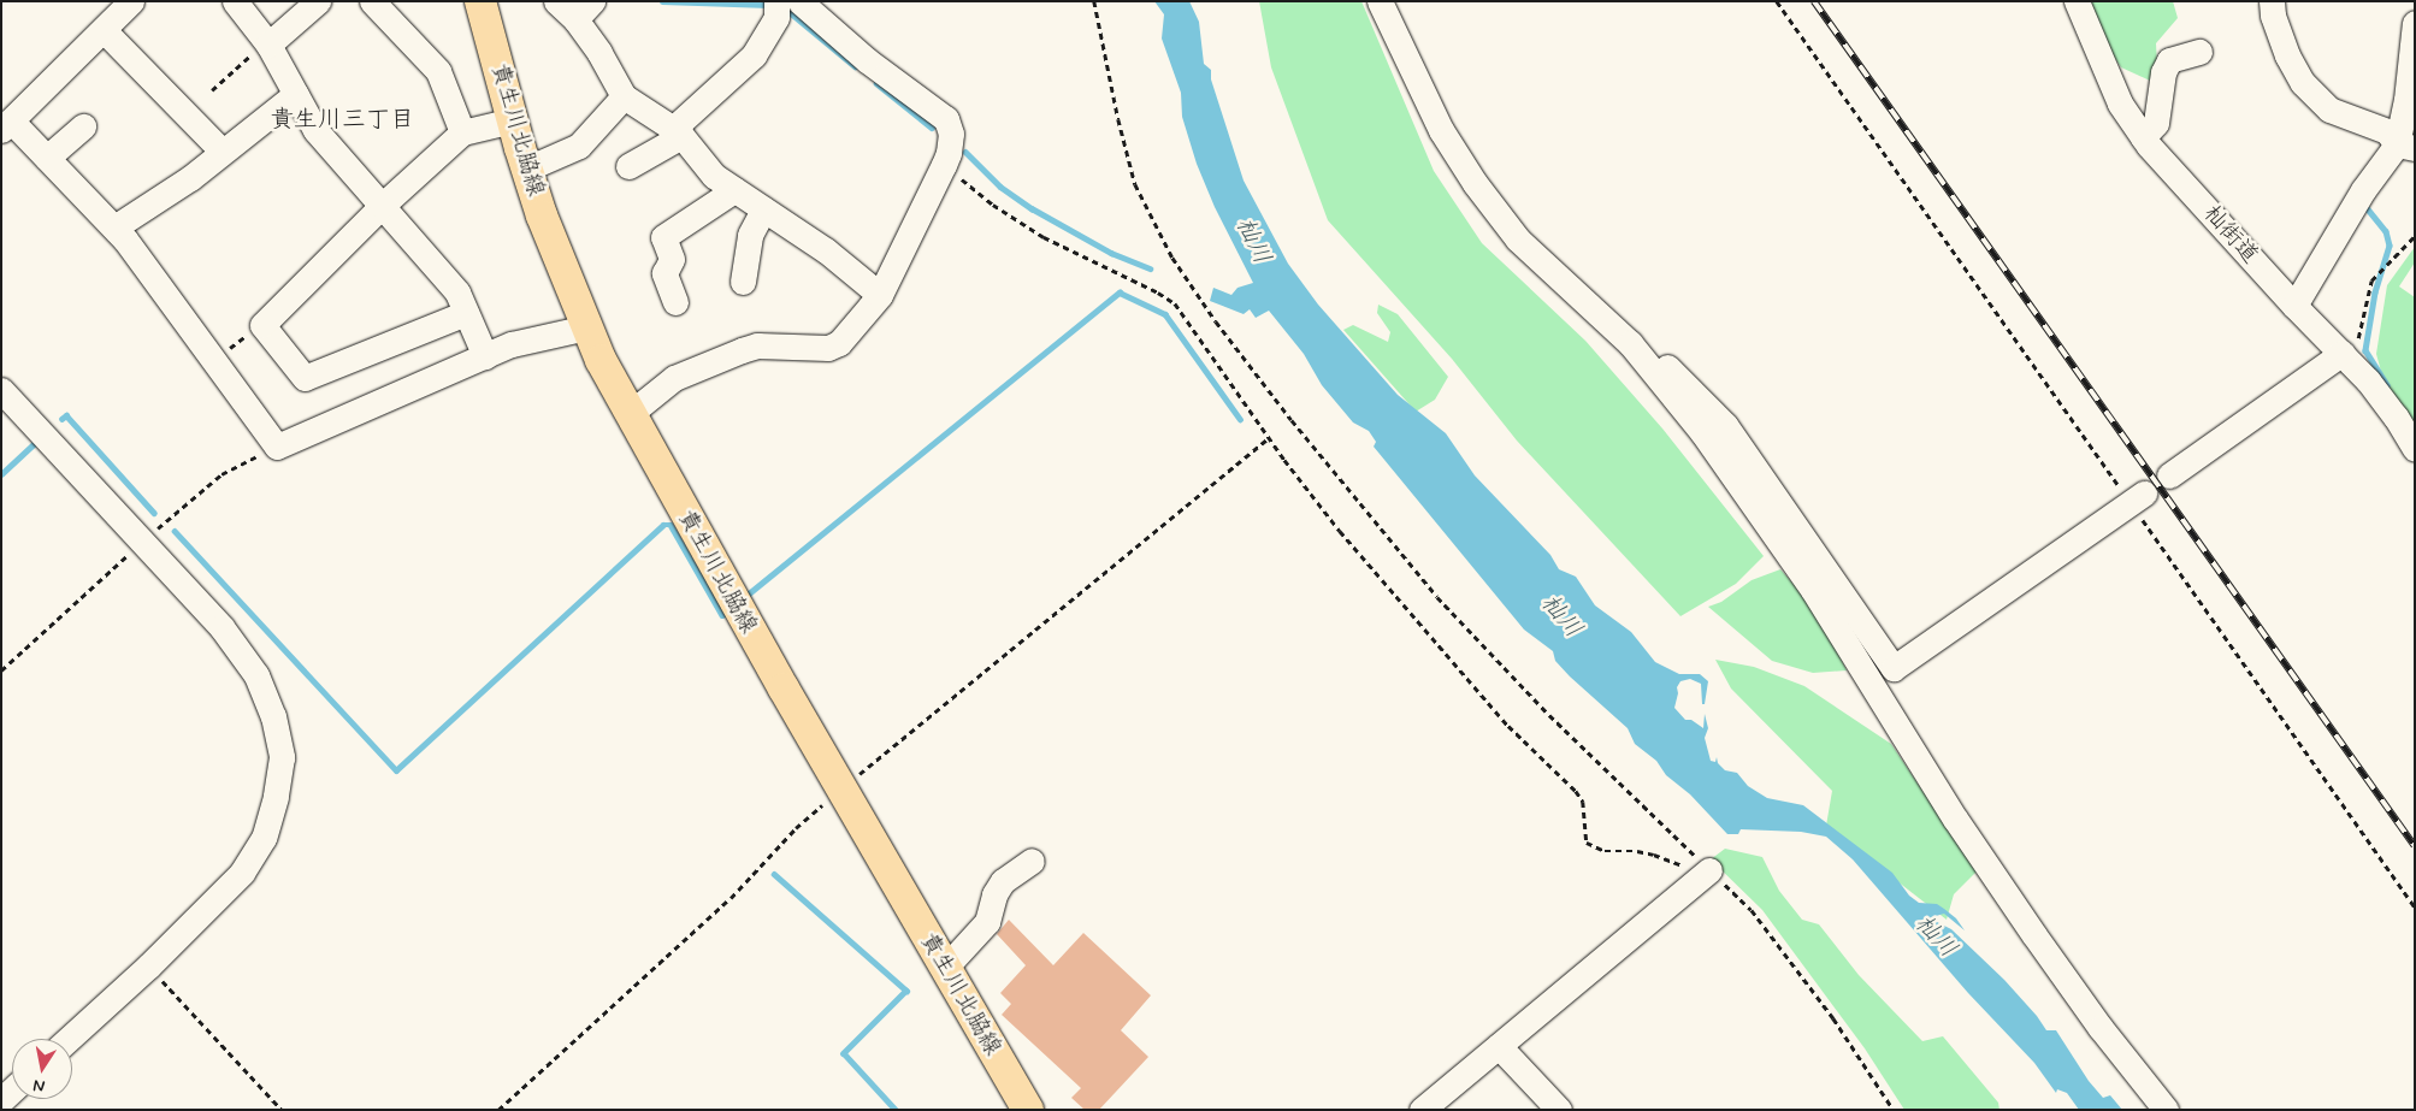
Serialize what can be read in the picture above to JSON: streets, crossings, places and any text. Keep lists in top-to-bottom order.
{
  "streets": {
    "main road": ["貴生川北脇線"],
    "street": ["杣街道"]
  },
  "districts": ["貴生川三丁目"],
  "water": ["杣川"],
  "north": "bottom"
}
